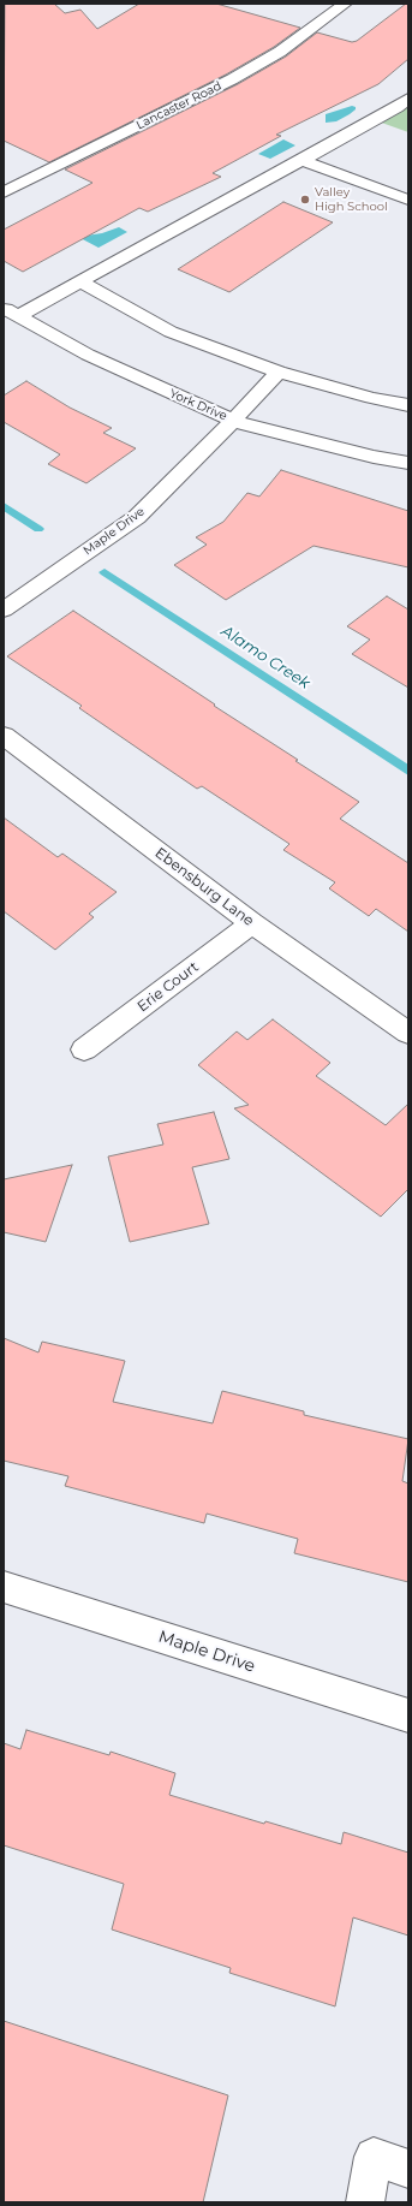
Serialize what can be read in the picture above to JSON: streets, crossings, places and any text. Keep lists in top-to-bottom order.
{
  "streets": {
    "street": [
      "Lancaster Road",
      "York Drive",
      "Maple Drive",
      "Ebensburg Lane",
      "Erie Court"
    ]
  },
  "crossings": [
    ["York Drive", "Maple Drive"],
    ["Ebensburg Lane", "Erie Court"]
  ],
  "water": ["Alamo Creek"],
  "places": ["Valley High School"]
}
